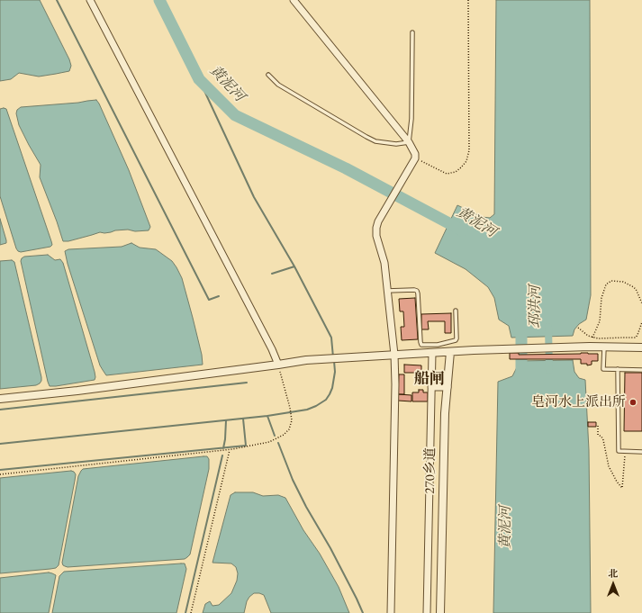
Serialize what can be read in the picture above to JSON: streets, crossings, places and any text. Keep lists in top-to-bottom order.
{
  "streets": {
    "street": ["270乡道"]
  },
  "districts": ["船闸"],
  "water": ["黄泥河", "邳洪河"],
  "places": ["皂河水上派出所"],
  "north": "top"
}
